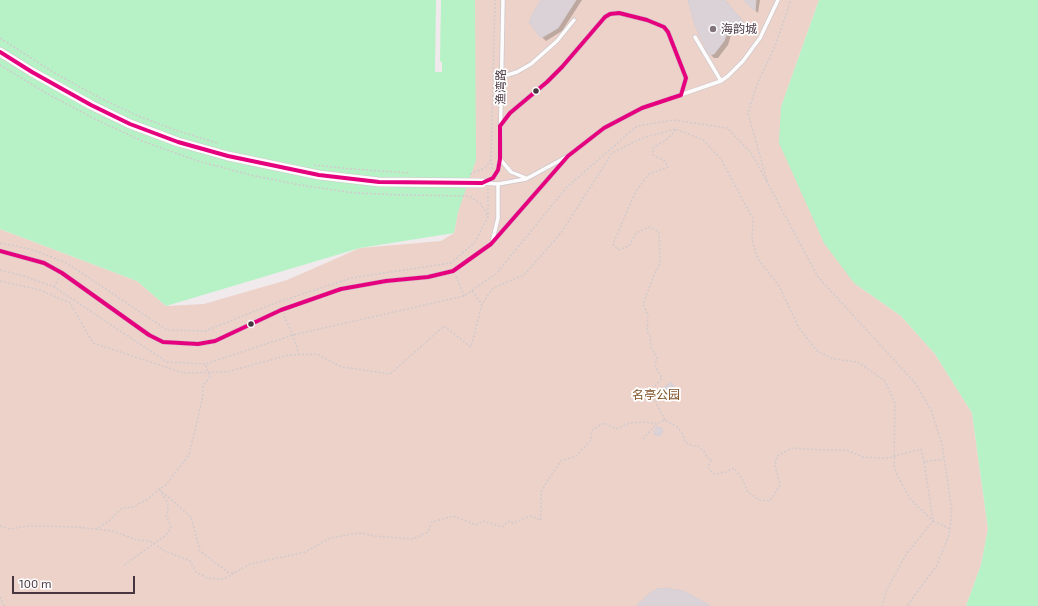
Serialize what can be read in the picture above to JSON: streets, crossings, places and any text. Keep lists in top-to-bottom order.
{
  "streets": {
    "lane": ["渔湾路"]
  },
  "parks": ["名亭公园"],
  "places": ["海韵城"],
  "scale_bar": "100 m"
}
